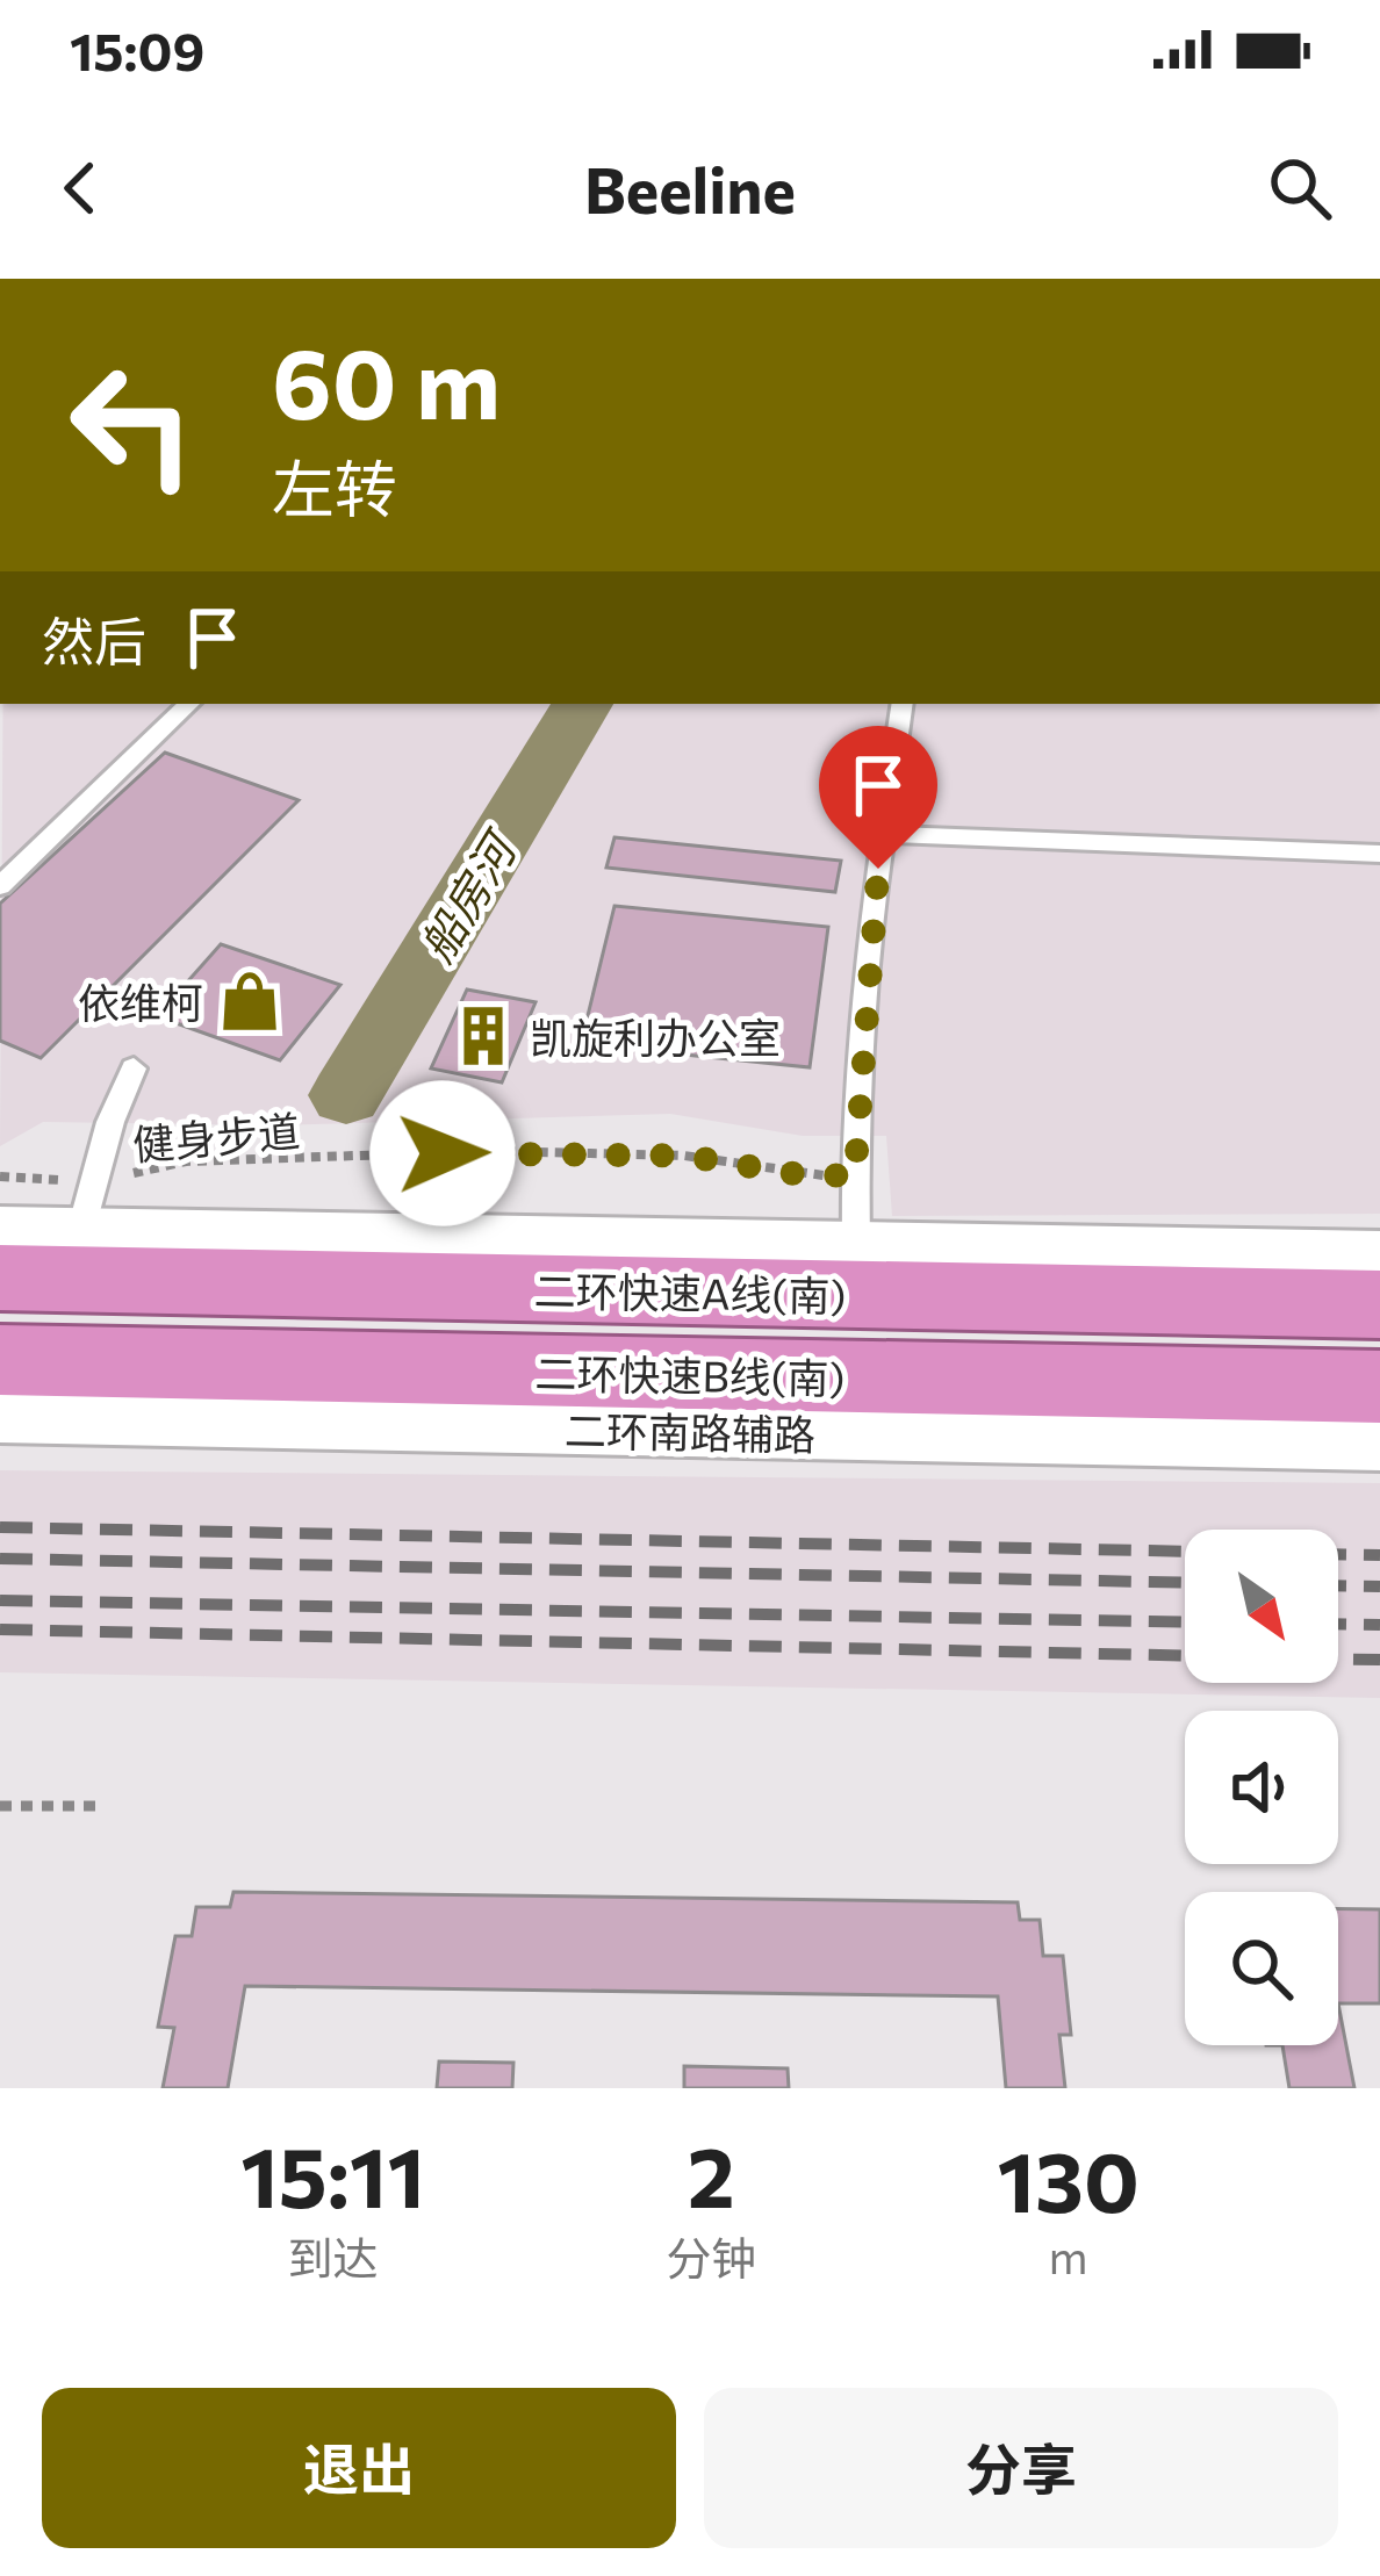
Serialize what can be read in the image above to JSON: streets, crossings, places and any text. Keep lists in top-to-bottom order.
{
  "streets": {
    "highway": ["二环快速A线(南)", "二环快速B线(南)"],
    "street": ["二环南路辅路"],
    "path": ["健身步道"]
  },
  "water": ["船房河"],
  "places": {
    "shop": ["依维柯"],
    "building": ["凯旋利办公室"]
  },
  "north": "bottom right",
  "page": {
    "status": "15:09",
    "header": "Beeline",
    "turn": ["60 m", "左转"],
    "then": "然后",
    "eta": [
      "15:11",
      "到达",
      "2",
      "分钟",
      "130",
      "m"
    ],
    "buttons": ["退出", "分享"]
  }
}
